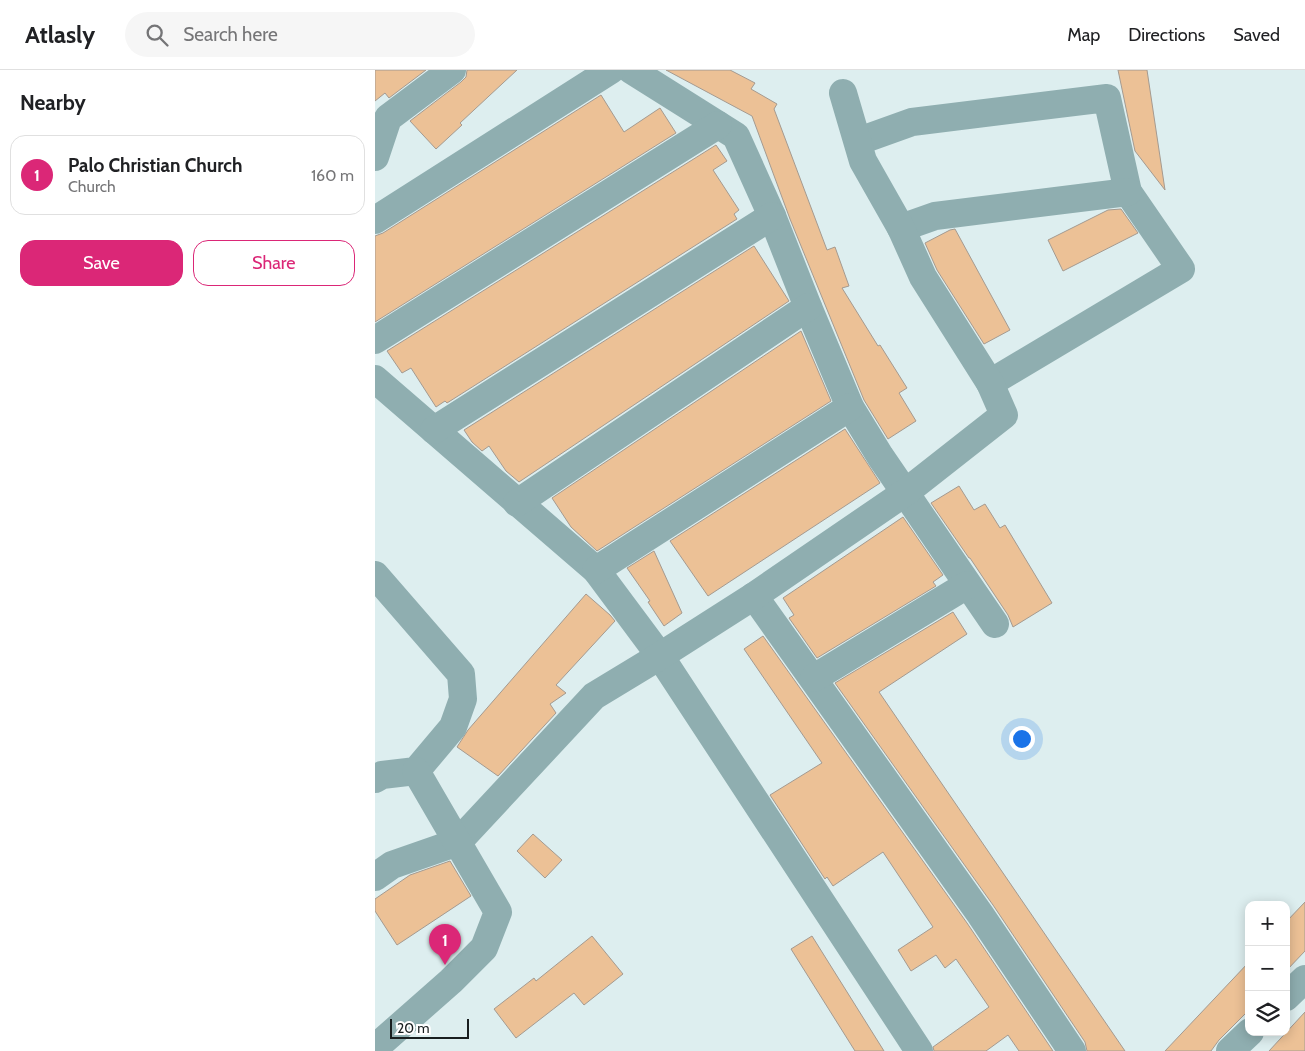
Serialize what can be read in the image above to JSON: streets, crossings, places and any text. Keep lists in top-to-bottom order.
{
  "scale_bar": "20 m",
  "page": {
    "header": "Atlasly",
    "search": "Search here",
    "nav": ["Map", "Directions", "Saved"],
    "heading": "Nearby",
    "list": [
      {
        "mark": "1",
        "name": "Palo Christian Church",
        "note": "Church",
        "value": "160 m"
      }
    ],
    "buttons": ["Save", "Share"],
    "map_buttons": ["+", "−"],
    "pins": "1",
    "scale": "20 m"
  }
}
